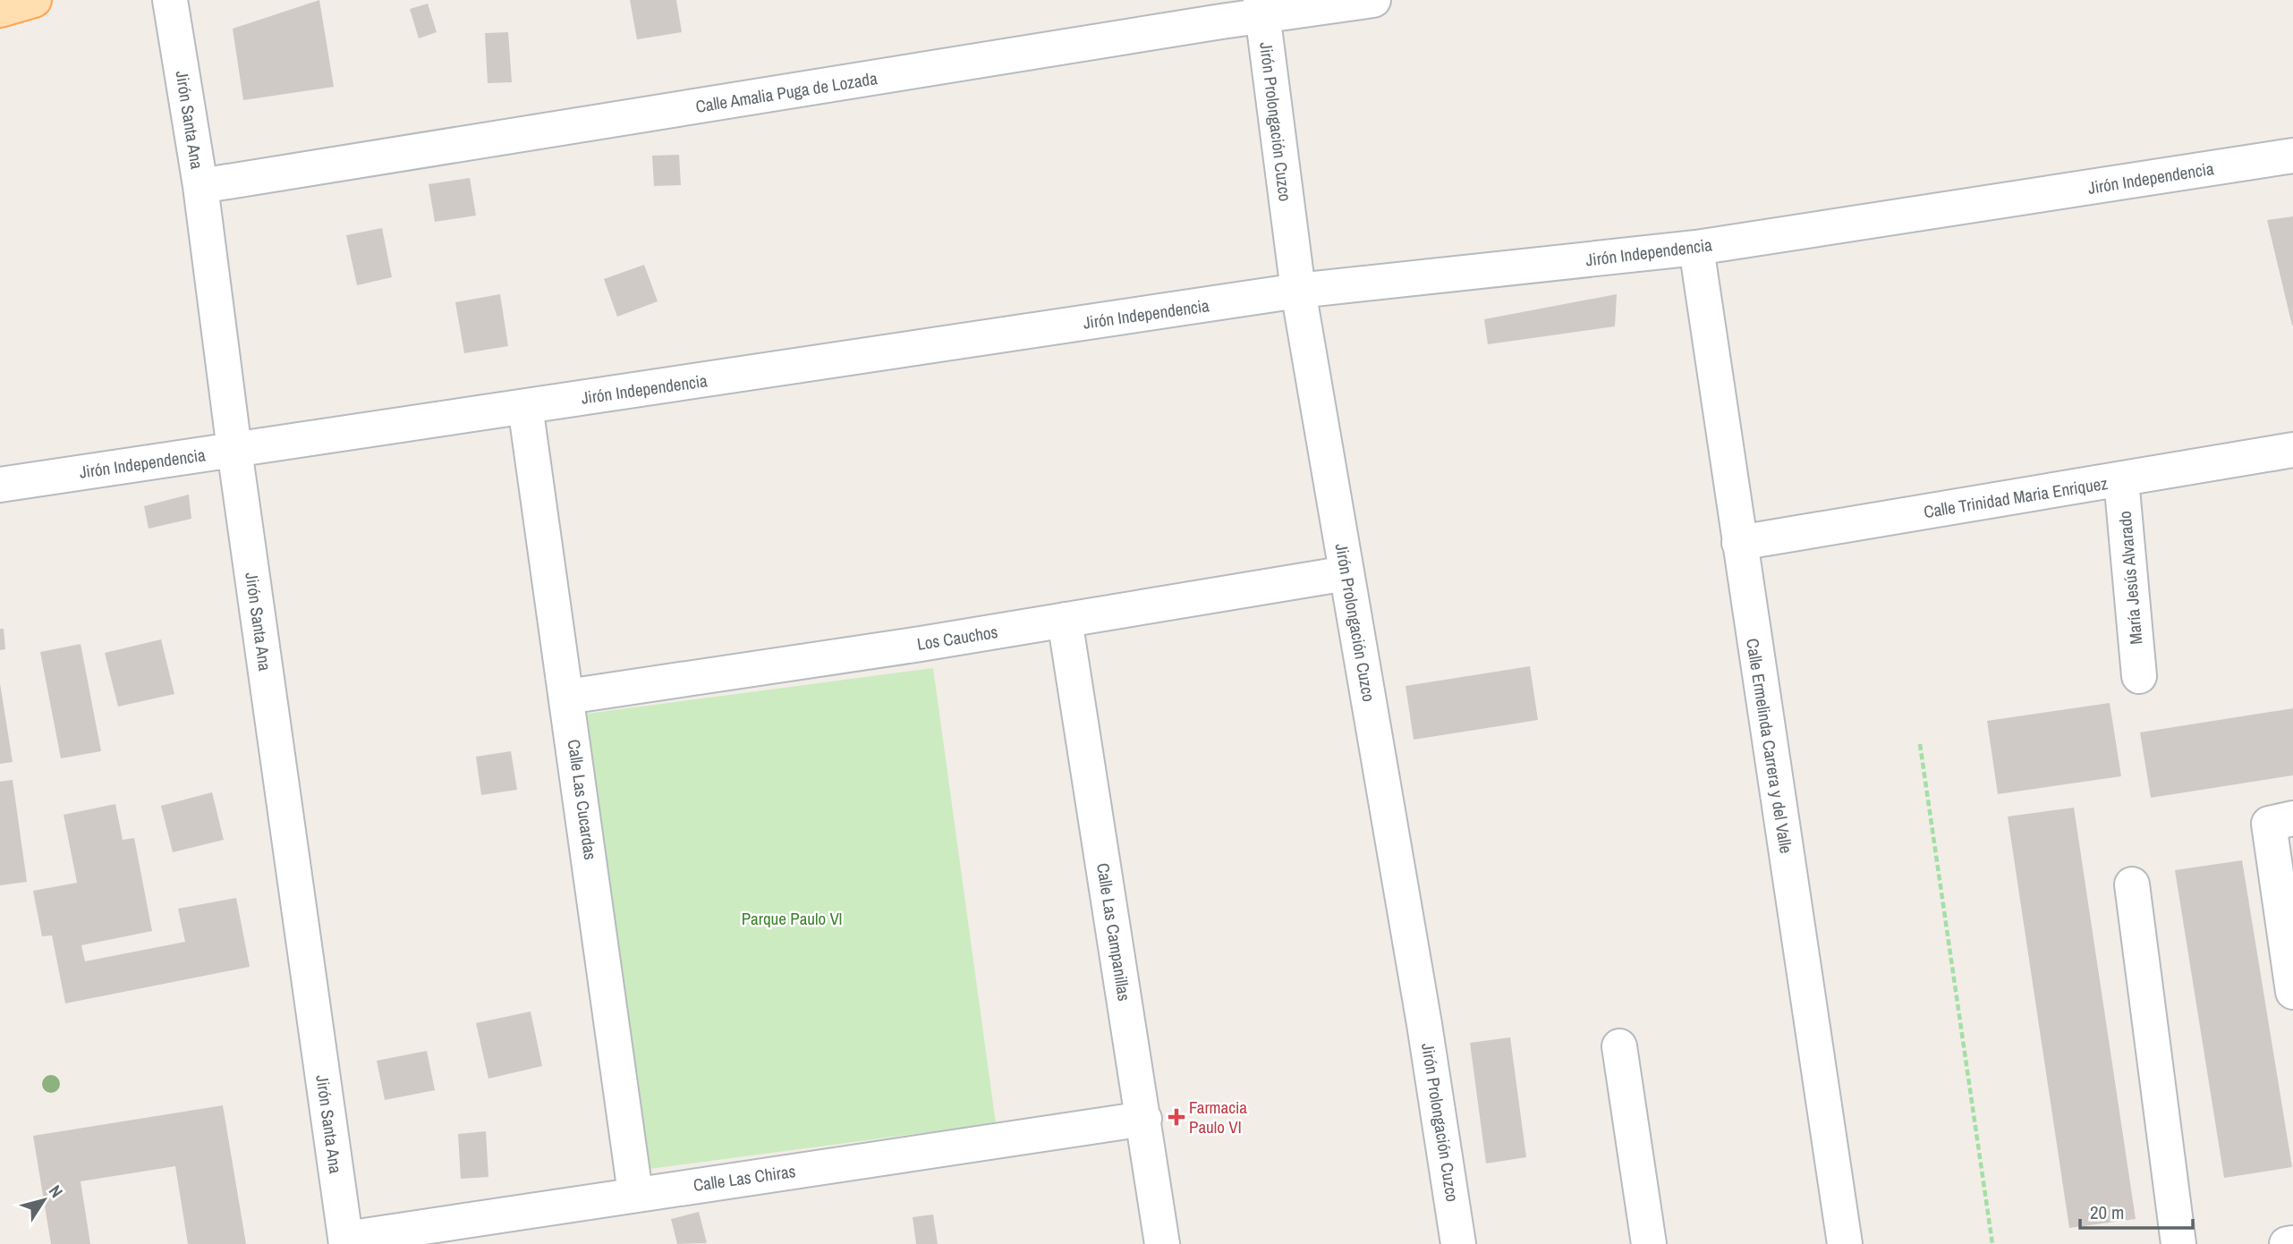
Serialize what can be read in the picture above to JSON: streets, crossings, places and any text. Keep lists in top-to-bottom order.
{
  "streets": {
    "street": [
      "Calle Amalia Puga de Lozada",
      "Jirón Santa Ana",
      "Jirón Prolongación Cuzco",
      "Jirón Independencia",
      "Calle Trinidad Maria Enriquez",
      "María Jesús Alvarado",
      "Los Cauchos",
      "Calle Ermelinda Carrera y del Valle",
      "Calle Las Cucardas",
      "Calle Las Campanillas",
      "Calle Las Chiras"
    ]
  },
  "crossings": [
    ["Calle Amalia Puga de Lozada", "Jirón Santa Ana"],
    ["Calle Amalia Puga de Lozada", "Jirón Prolongación Cuzco"],
    ["Jirón Santa Ana", "Jirón Independencia"],
    ["Jirón Santa Ana", "Calle Las Chiras"],
    ["Jirón Prolongación Cuzco", "Jirón Independencia"],
    ["Jirón Prolongación Cuzco", "Los Cauchos"],
    ["Jirón Independencia", "Calle Ermelinda Carrera y del Valle"],
    ["Jirón Independencia", "Calle Las Cucardas"],
    ["Calle Trinidad Maria Enriquez", "María Jesús Alvarado"],
    ["Calle Trinidad Maria Enriquez", "Calle Ermelinda Carrera y del Valle"],
    ["Los Cauchos", "Calle Las Cucardas"],
    ["Los Cauchos", "Calle Las Campanillas"],
    ["Calle Las Cucardas", "Calle Las Chiras"],
    ["Calle Las Campanillas", "Calle Las Chiras"]
  ],
  "parks": ["Parque Paulo Vl"],
  "places": {
    "health": ["Farmacia Paulo VI"]
  },
  "scale_bar": "20 m",
  "north": "top right"
}
